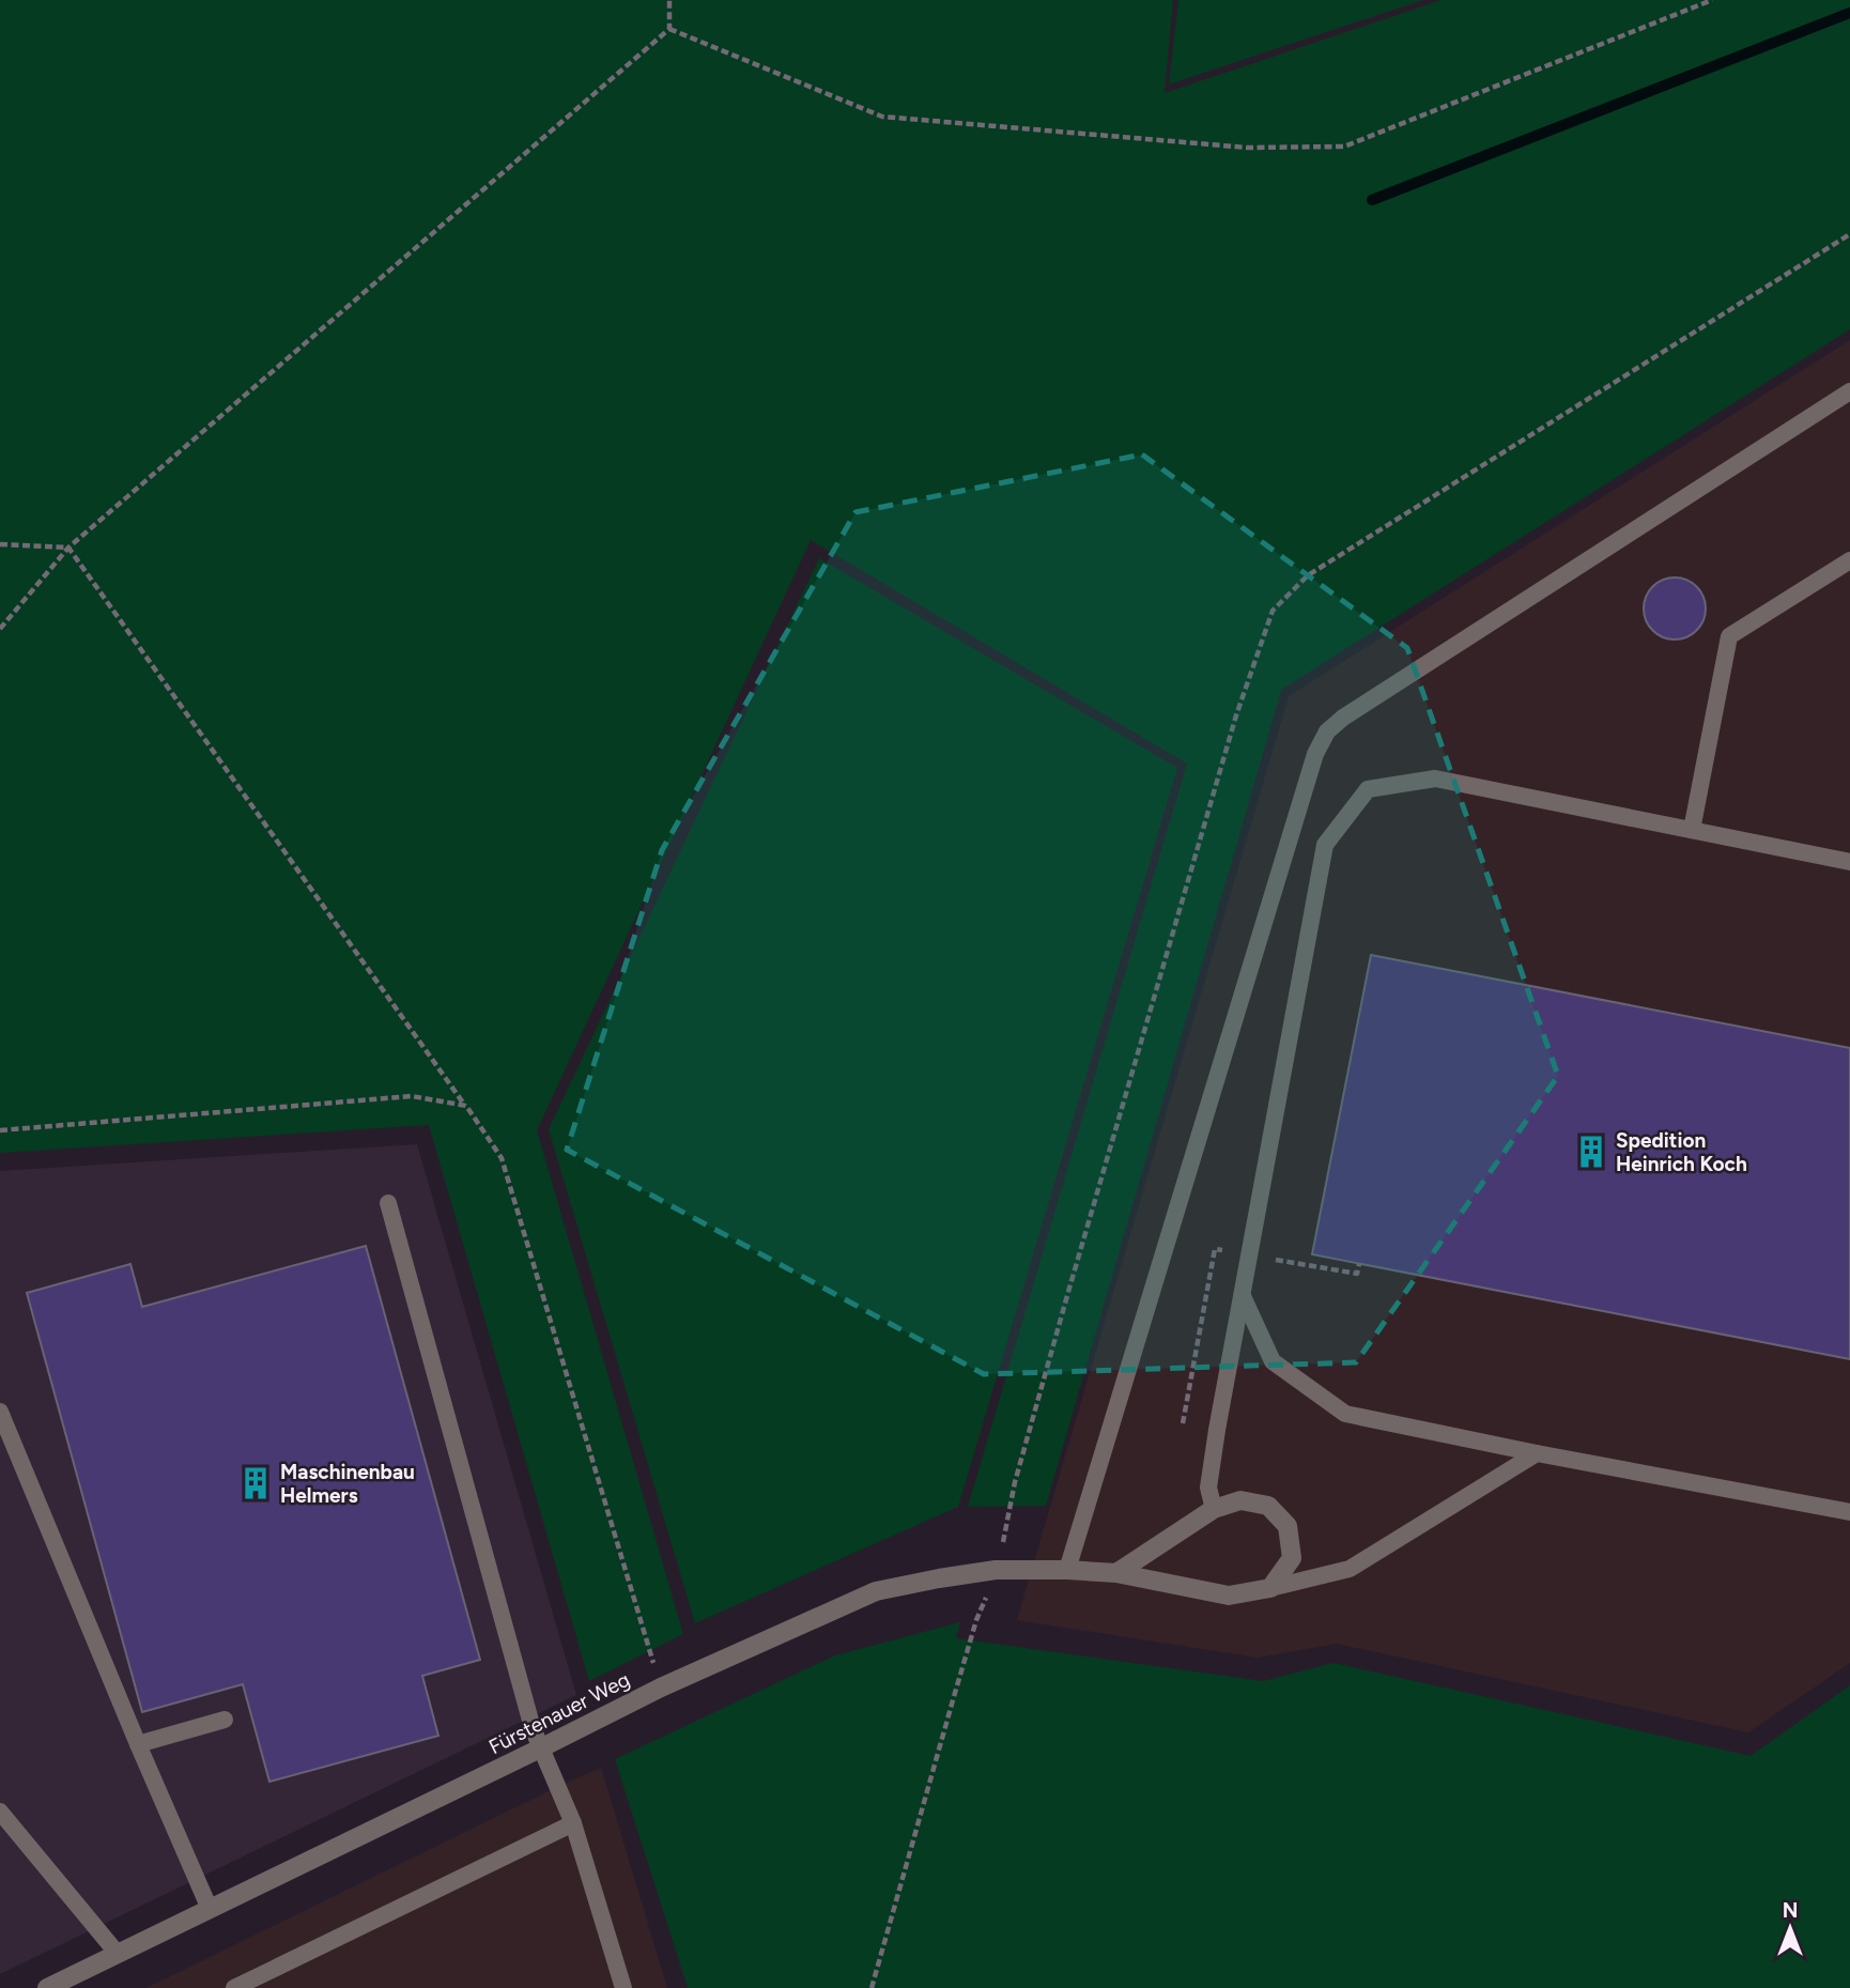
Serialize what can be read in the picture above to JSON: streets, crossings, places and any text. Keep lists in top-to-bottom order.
{
  "streets": {
    "street": ["Fürstenauer Weg"]
  },
  "places": {
    "building": ["Spedition Heinrich Koch", "Maschinenbau Helmers"]
  },
  "north": "top"
}
